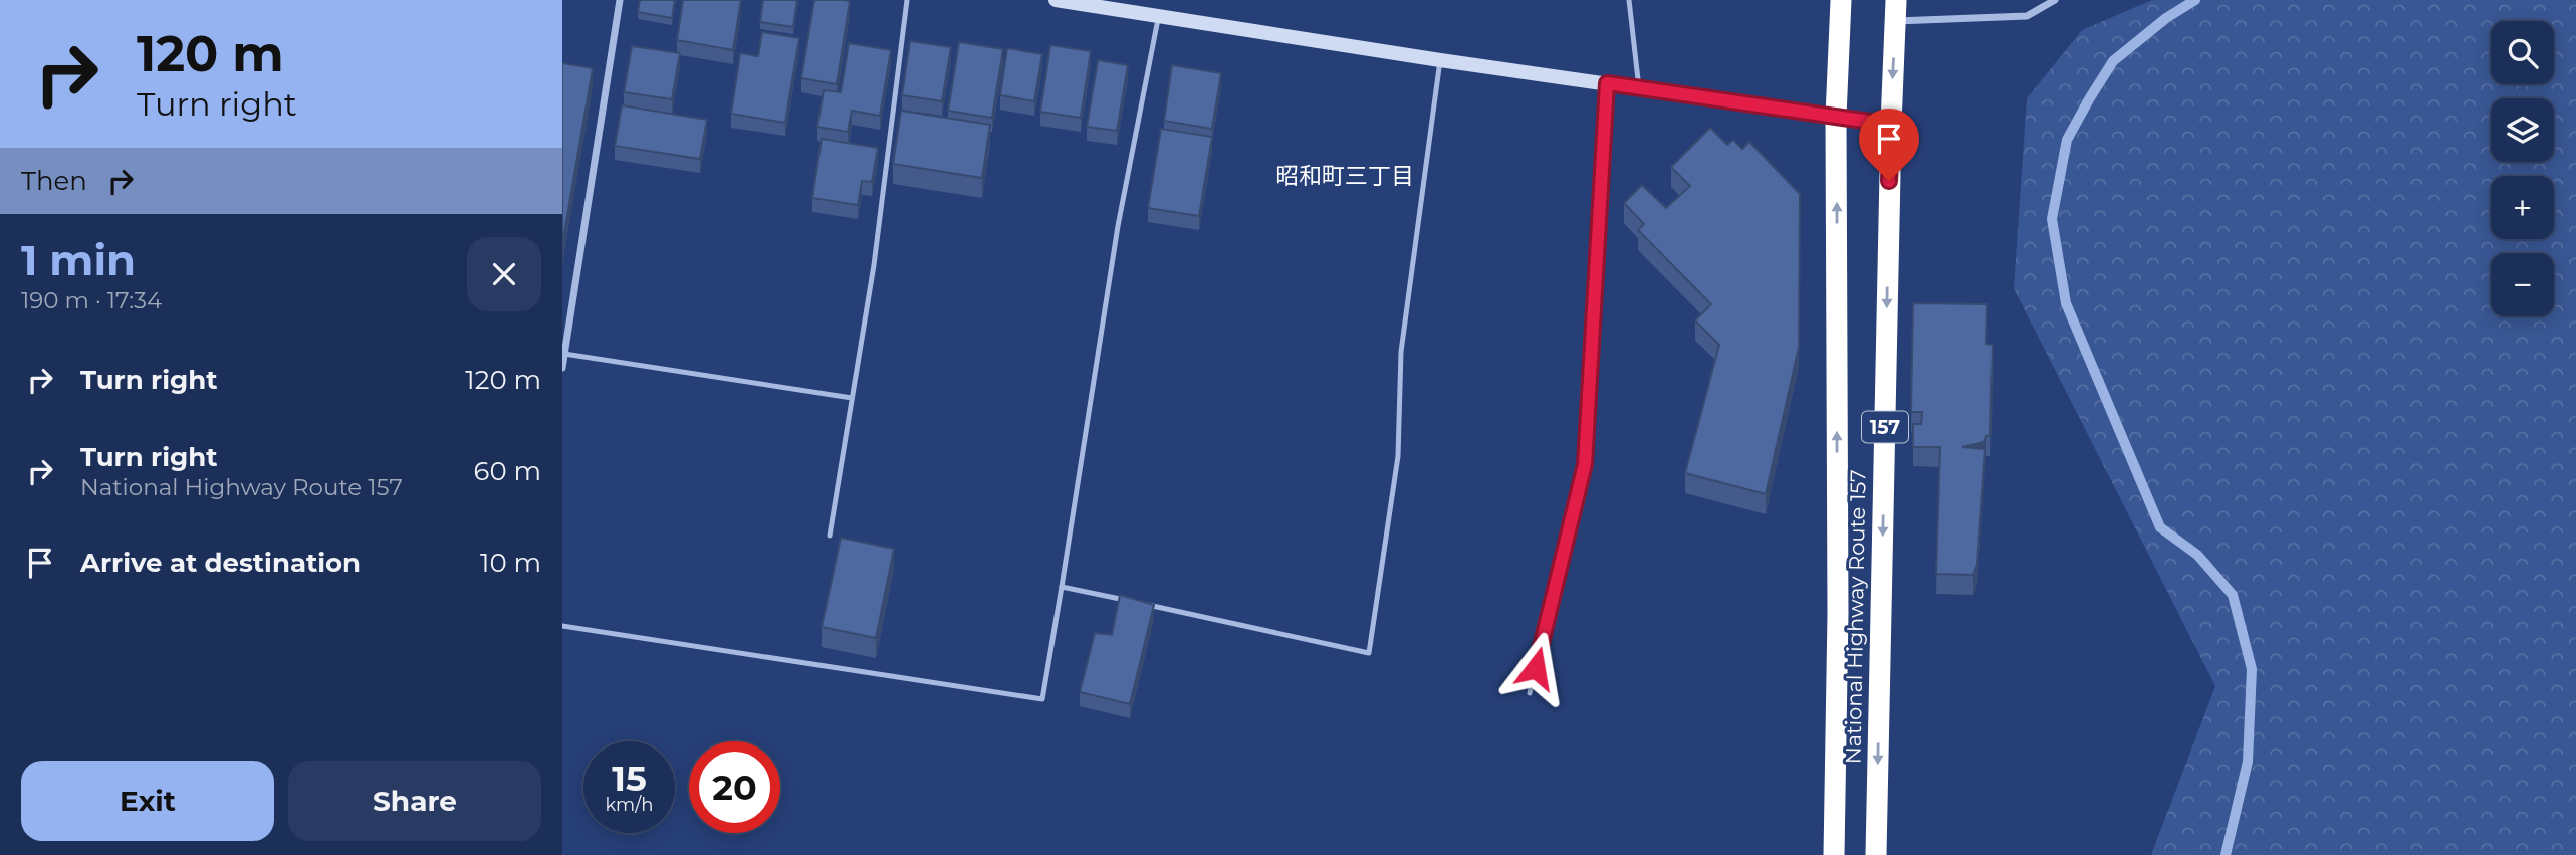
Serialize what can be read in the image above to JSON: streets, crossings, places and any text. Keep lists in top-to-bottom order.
{
  "streets": {
    "highway": ["157", "National Highway Route 157"]
  },
  "districts": ["昭和町三丁目"],
  "page": {
    "turn": ["120 m", "Turn right"],
    "map_buttons": ["+", "−"],
    "then": "Then",
    "heading": ["1 min", "190 m · 17:34"],
    "list": [
      {
        "name": "Turn right",
        "value": "120 m"
      },
      {
        "name": "Turn right",
        "note": "National Highway Route 157",
        "value": "60 m"
      },
      {
        "name": "Arrive at destination",
        "value": "10 m"
      }
    ],
    "speed": "15 km/h",
    "limit": "20",
    "buttons": ["Exit", "Share"]
  }
}
